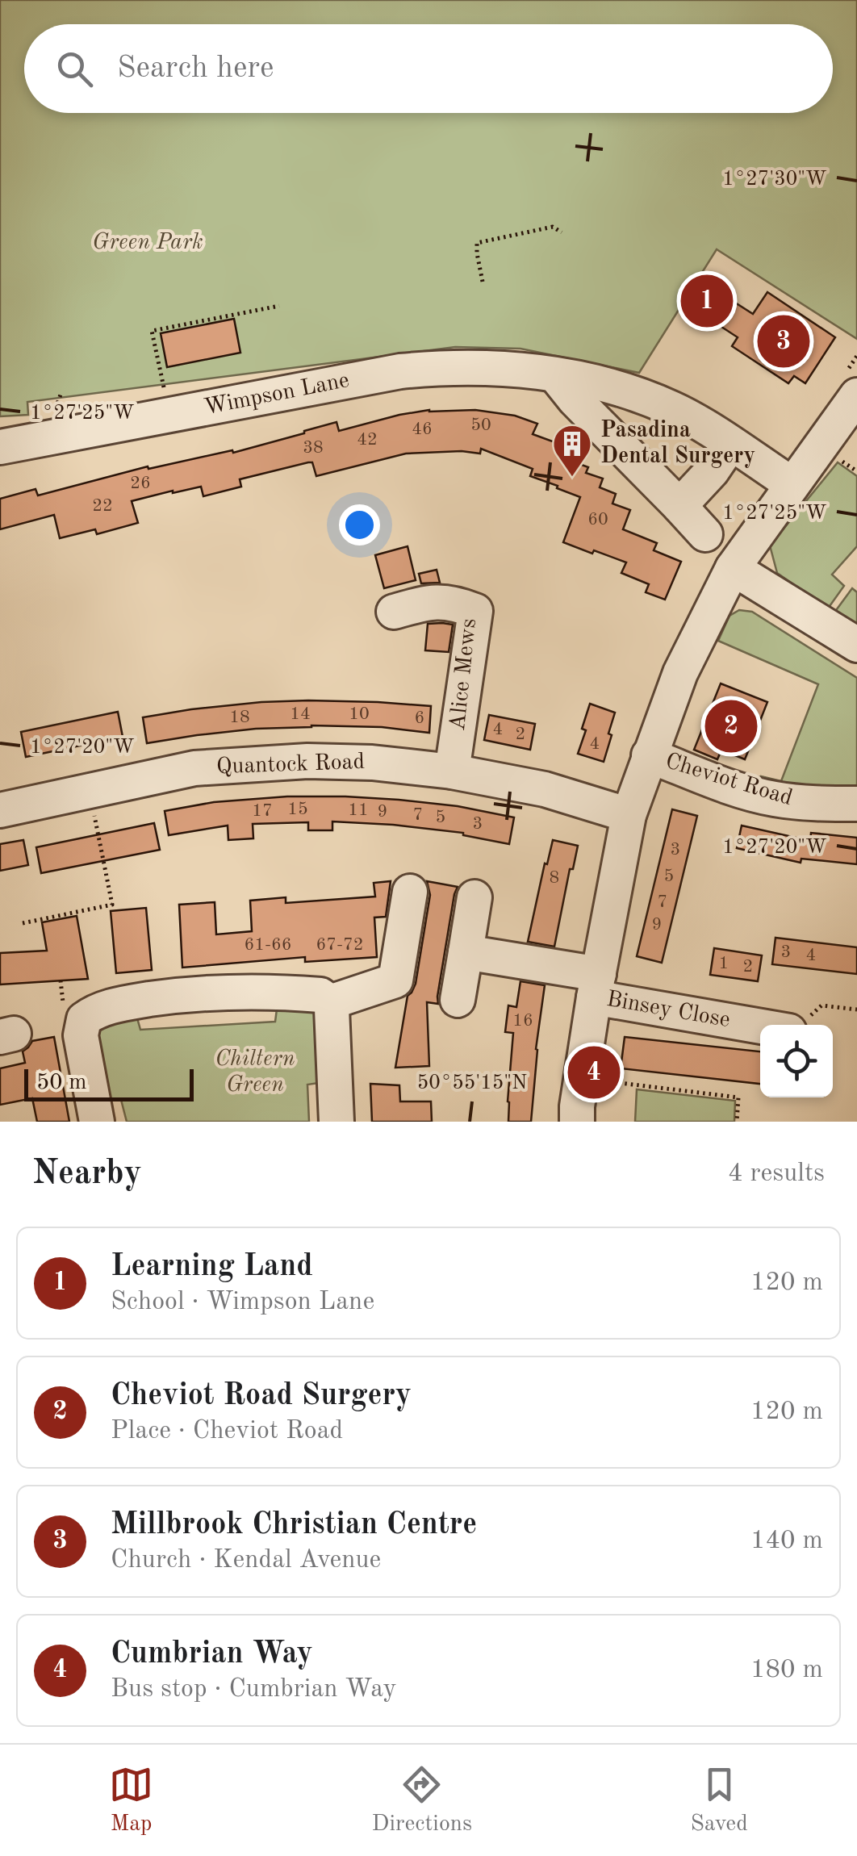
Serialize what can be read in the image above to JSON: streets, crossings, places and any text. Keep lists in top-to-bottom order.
{
  "streets": {
    "street": [
      "Wimpson Lane",
      "Alice Mews",
      "Quantock Road",
      "Cheviot Road",
      "Binsey Close"
    ]
  },
  "crossings": [
    ["Alice Mews", "Quantock Road"]
  ],
  "parks": ["Green Park", "Chiltern Green"],
  "places": {
    "building": ["Pasadina Dental Surgery"]
  },
  "house_numbers": [
    "50",
    "46",
    "42",
    "38",
    "26",
    "22",
    "60",
    "14",
    "10",
    "18",
    "6",
    "4",
    "2",
    "4",
    "15",
    "11",
    "17",
    "9",
    "7",
    "5",
    "3",
    "3",
    "5",
    "8",
    "7",
    "9",
    "61-66",
    "67-72",
    "3",
    "4",
    "1",
    "2",
    "16"
  ],
  "scale_bar": "50 m",
  "page": {
    "search": "Search here",
    "pins": [
      "1",
      "3",
      "2",
      "4"
    ],
    "scale": "50 m",
    "heading": ["Nearby", "4 results"],
    "list": [
      {
        "mark": "1",
        "name": "Learning Land",
        "note": "School · Wimpson Lane",
        "value": "120 m"
      },
      {
        "mark": "2",
        "name": "Cheviot Road Surgery",
        "note": "Place · Cheviot Road",
        "value": "120 m"
      },
      {
        "mark": "3",
        "name": "Millbrook Christian Centre",
        "note": "Church · Kendal Avenue",
        "value": "140 m"
      },
      {
        "mark": "4",
        "name": "Cumbrian Way",
        "note": "Bus stop · Cumbrian Way",
        "value": "180 m"
      }
    ],
    "nav": ["Map", "Directions", "Saved"]
  },
  "coordinates": [
    "1°27'30\"W",
    "1°27'25\"W",
    "1°27'20\"W",
    "50°55'15\"N"
  ]
}
